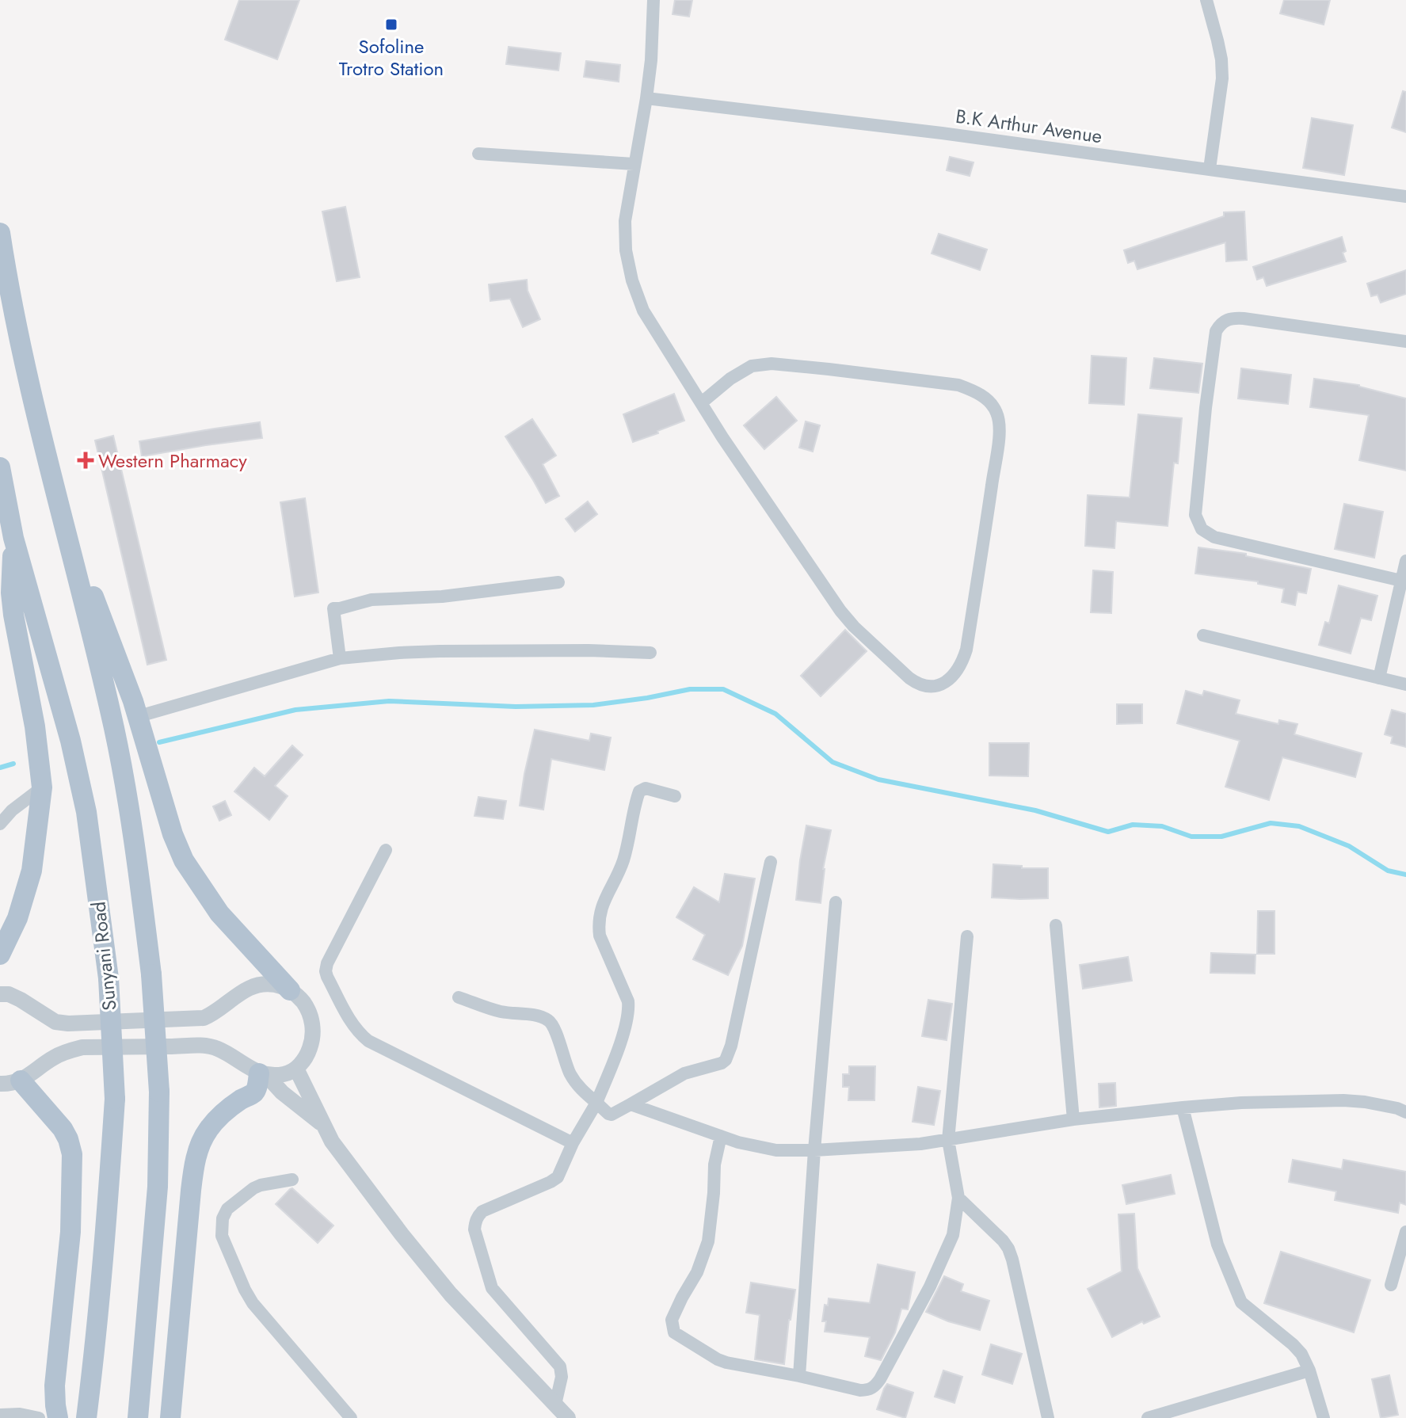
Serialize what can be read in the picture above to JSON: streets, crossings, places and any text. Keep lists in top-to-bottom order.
{
  "streets": {
    "main road": ["Sunyani Road"],
    "street": ["B.K Arthur Avenue"]
  },
  "places": {
    "transit": ["Sofoline Trotro Station"],
    "health": ["Western Pharmacy"]
  }
}
